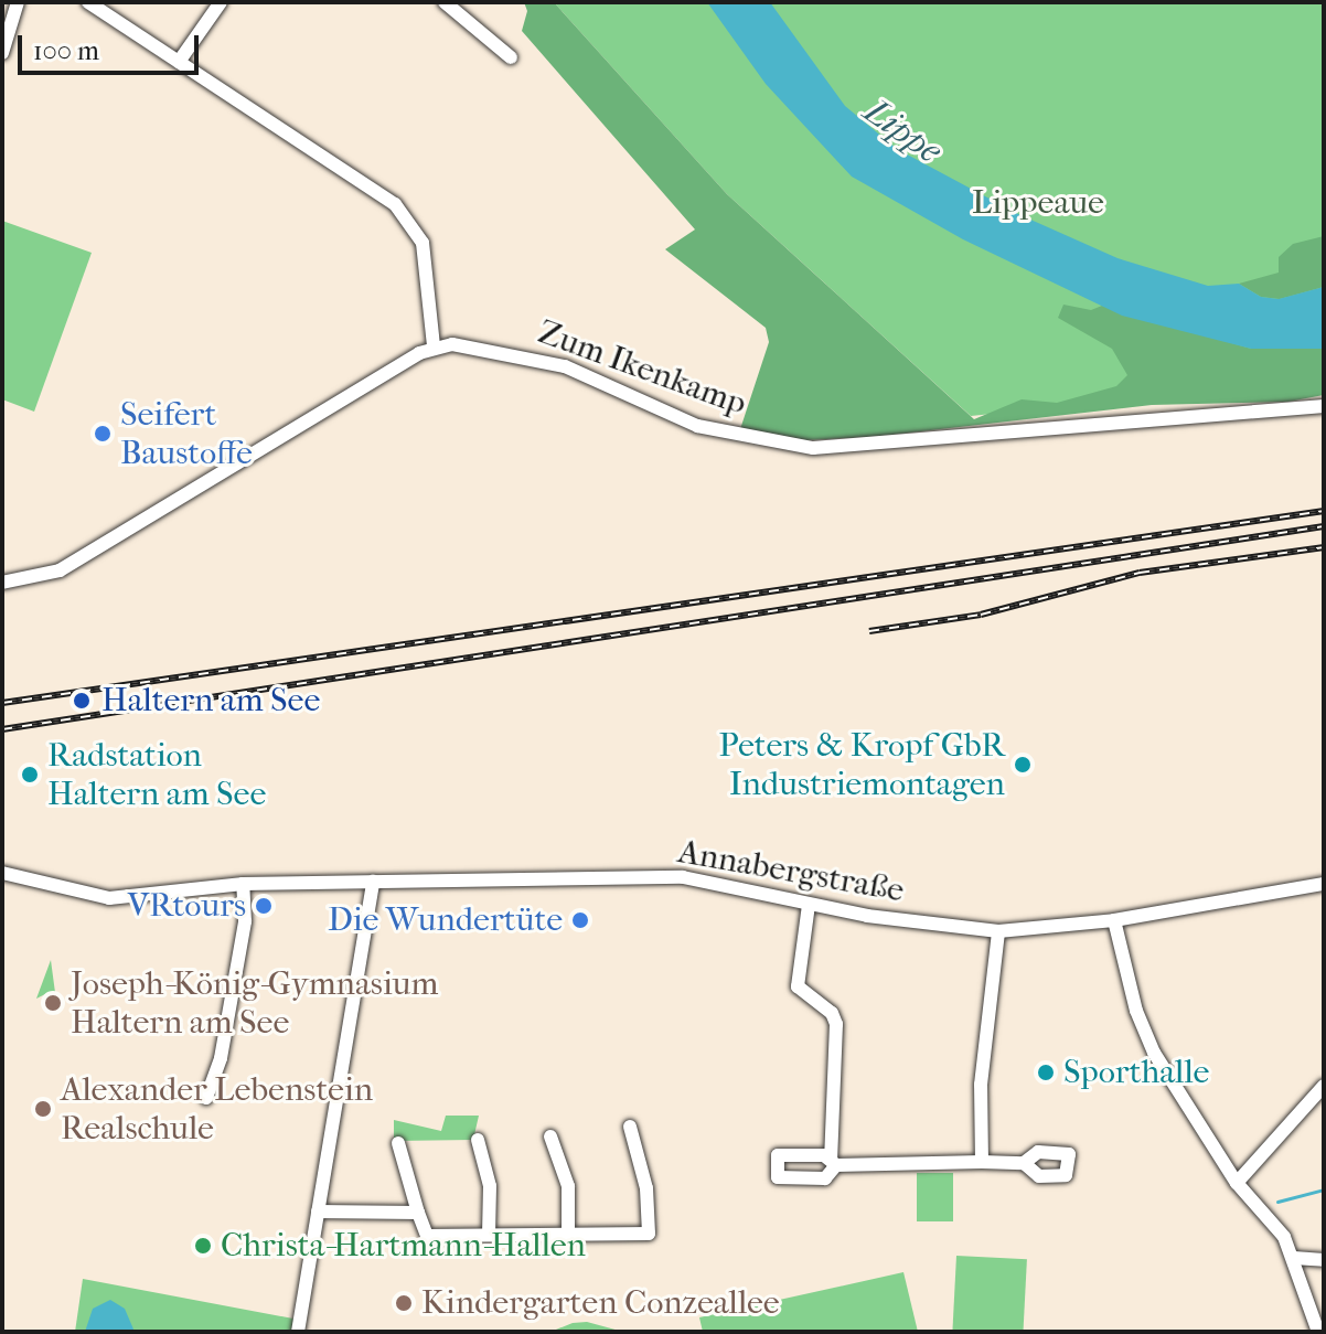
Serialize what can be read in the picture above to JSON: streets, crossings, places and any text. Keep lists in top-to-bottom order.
{
  "streets": {
    "street": ["Zum Ikenkamp", "Annabergstraße"]
  },
  "water": ["Lippe"],
  "parks": ["Lippeaue"],
  "places": [
    "Seifert Baustoffe",
    "Haltern am See",
    "Peters & Kropf GbR Industriemontagen",
    "Radstation Haltern am See",
    "VRtours",
    "Die Wundertüte",
    "Joseph-König-Gymnasium Haltern am See",
    "Sporthalle",
    "Alexander Lebenstein Realschule",
    "Christa-Hartmann-Hallen",
    "Kindergarten Conzeallee"
  ],
  "scale_bar": "100 m"
}
